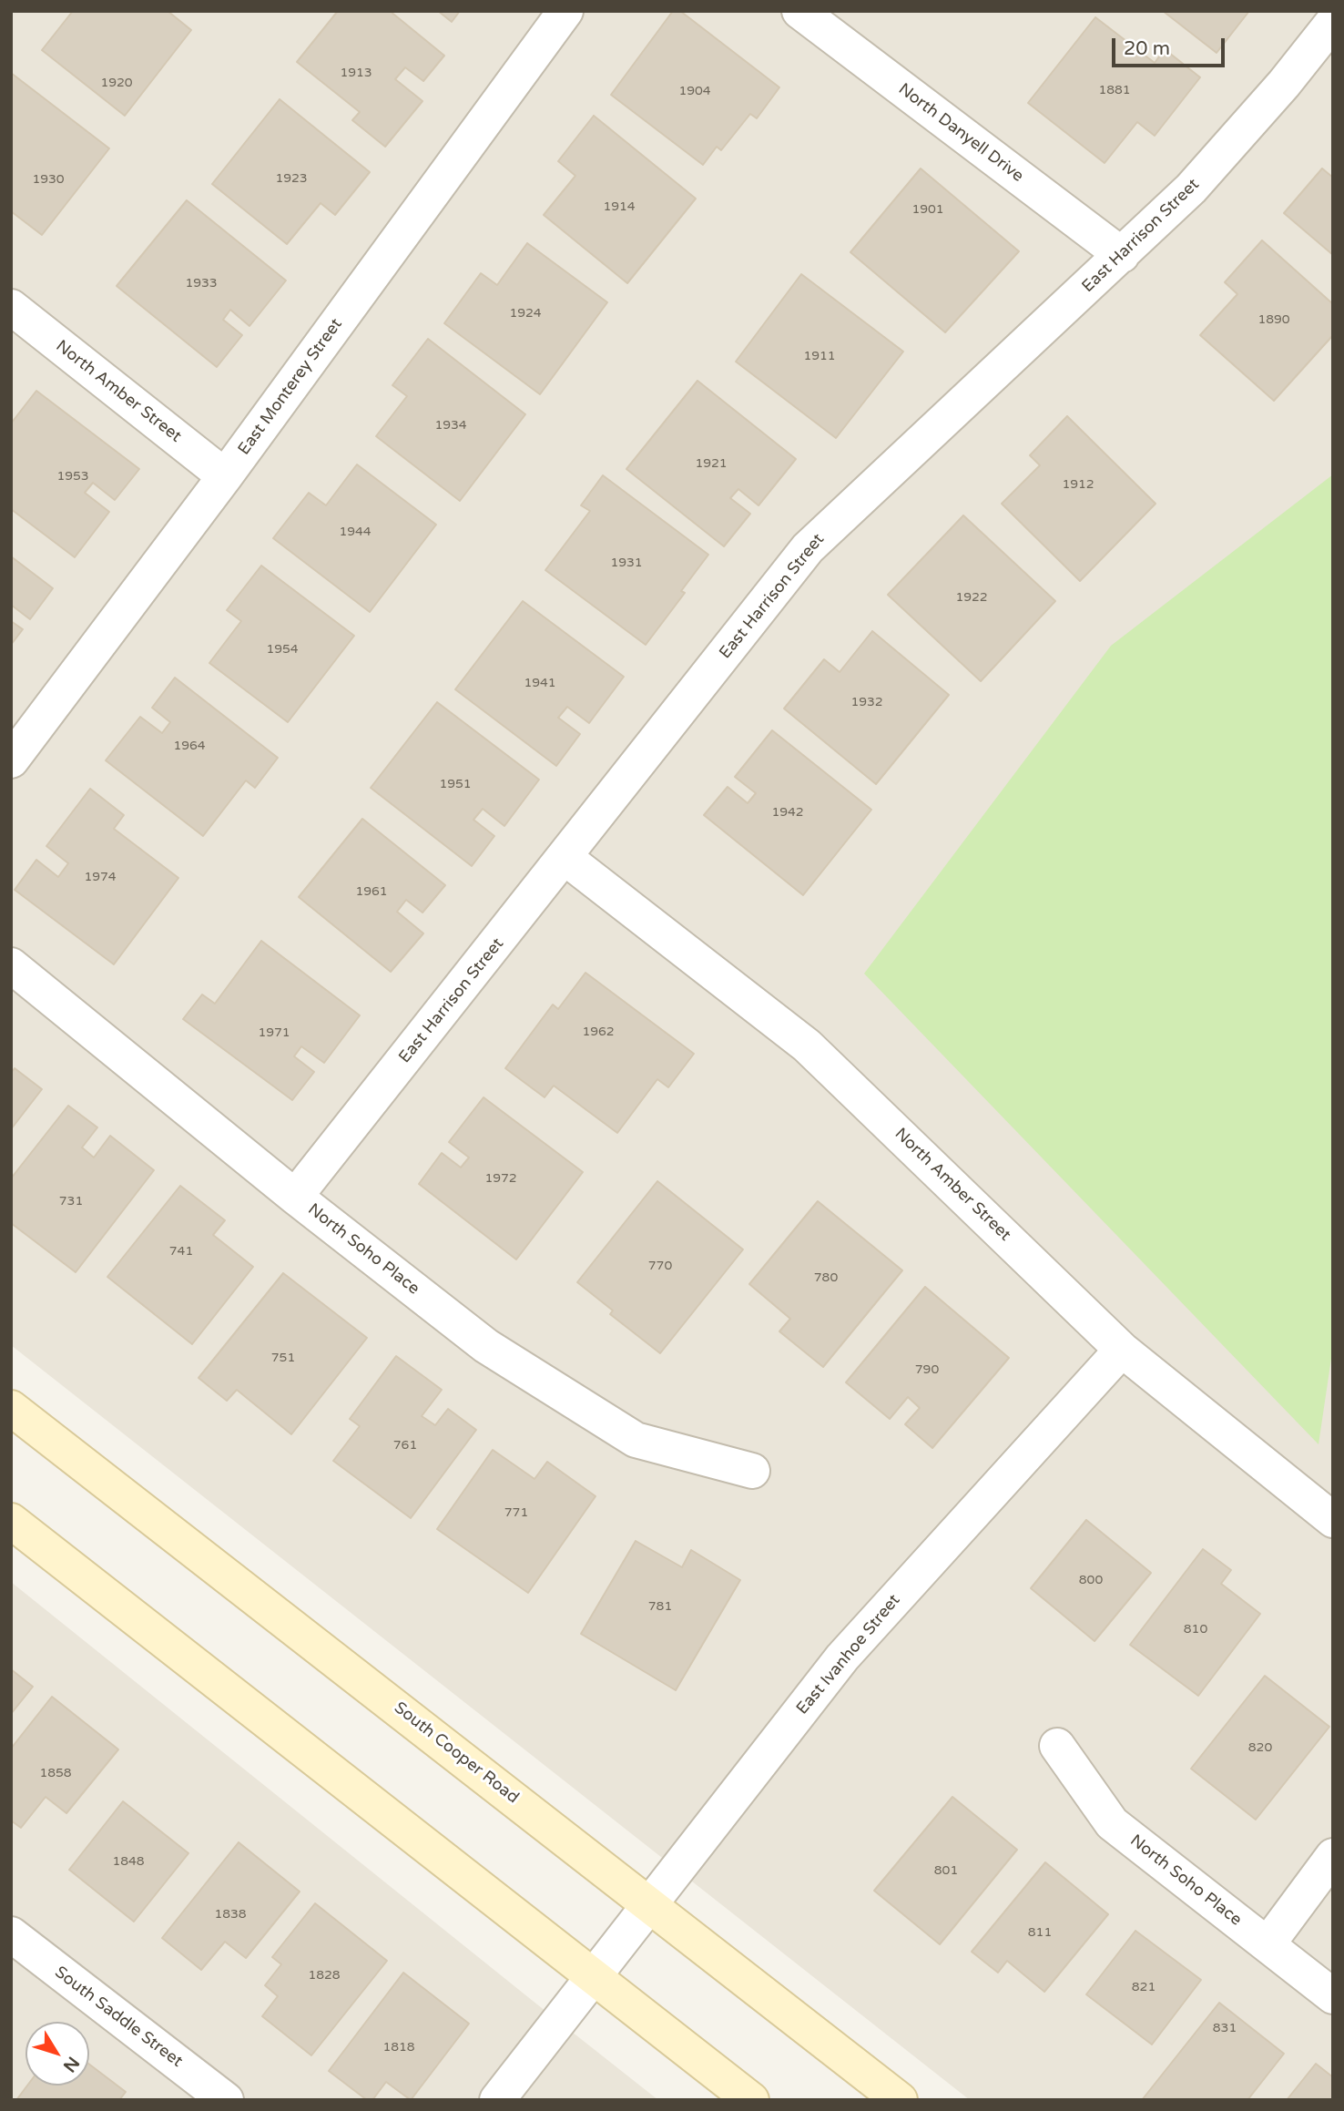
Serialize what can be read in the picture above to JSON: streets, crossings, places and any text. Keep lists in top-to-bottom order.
{
  "streets": {
    "main road": ["South Cooper Road"],
    "street": [
      "North Danyell Drive",
      "East Harrison Street",
      "East Monterey Street",
      "North Amber Street",
      "North Soho Place",
      "East Ivanhoe Street",
      "South Saddle Street"
    ]
  },
  "crossings": [
    ["North Danyell Drive", "East Harrison Street"],
    ["East Harrison Street", "North Amber Street"],
    ["East Harrison Street", "North Soho Place"],
    ["East Monterey Street", "North Amber Street"],
    ["North Amber Street", "East Ivanhoe Street"],
    ["East Ivanhoe Street", "South Cooper Road"]
  ],
  "house_numbers": [
    "1913",
    "1920",
    "1881",
    "1904",
    "1923",
    "1930",
    "1914",
    "1901",
    "1933",
    "1924",
    "1890",
    "1911",
    "1934",
    "1921",
    "1953",
    "1912",
    "1944",
    "1931",
    "1922",
    "1954",
    "1941",
    "1932",
    "1964",
    "1951",
    "1942",
    "1974",
    "1961",
    "1962",
    "1971",
    "1972",
    "731",
    "741",
    "770",
    "780",
    "751",
    "790",
    "761",
    "771",
    "800",
    "781",
    "810",
    "820",
    "1858",
    "1848",
    "801",
    "1838",
    "811",
    "1828",
    "821",
    "831",
    "1818"
  ],
  "scale_bar": "20 m",
  "north": "bottom right"
}
